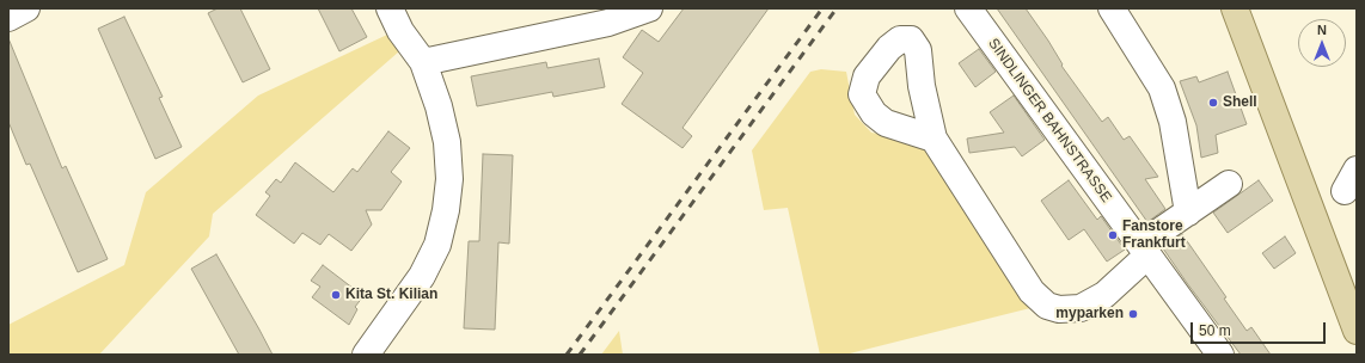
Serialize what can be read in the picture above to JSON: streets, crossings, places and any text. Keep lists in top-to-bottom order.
{
  "streets": {
    "street": ["SINDLINGER BAHNSTRASSE"]
  },
  "places": [
    "Shell",
    "Fanstore Frankfurt",
    "Kita St. Kilian",
    "myparken"
  ],
  "scale_bar": "50 m",
  "north": "top"
}
